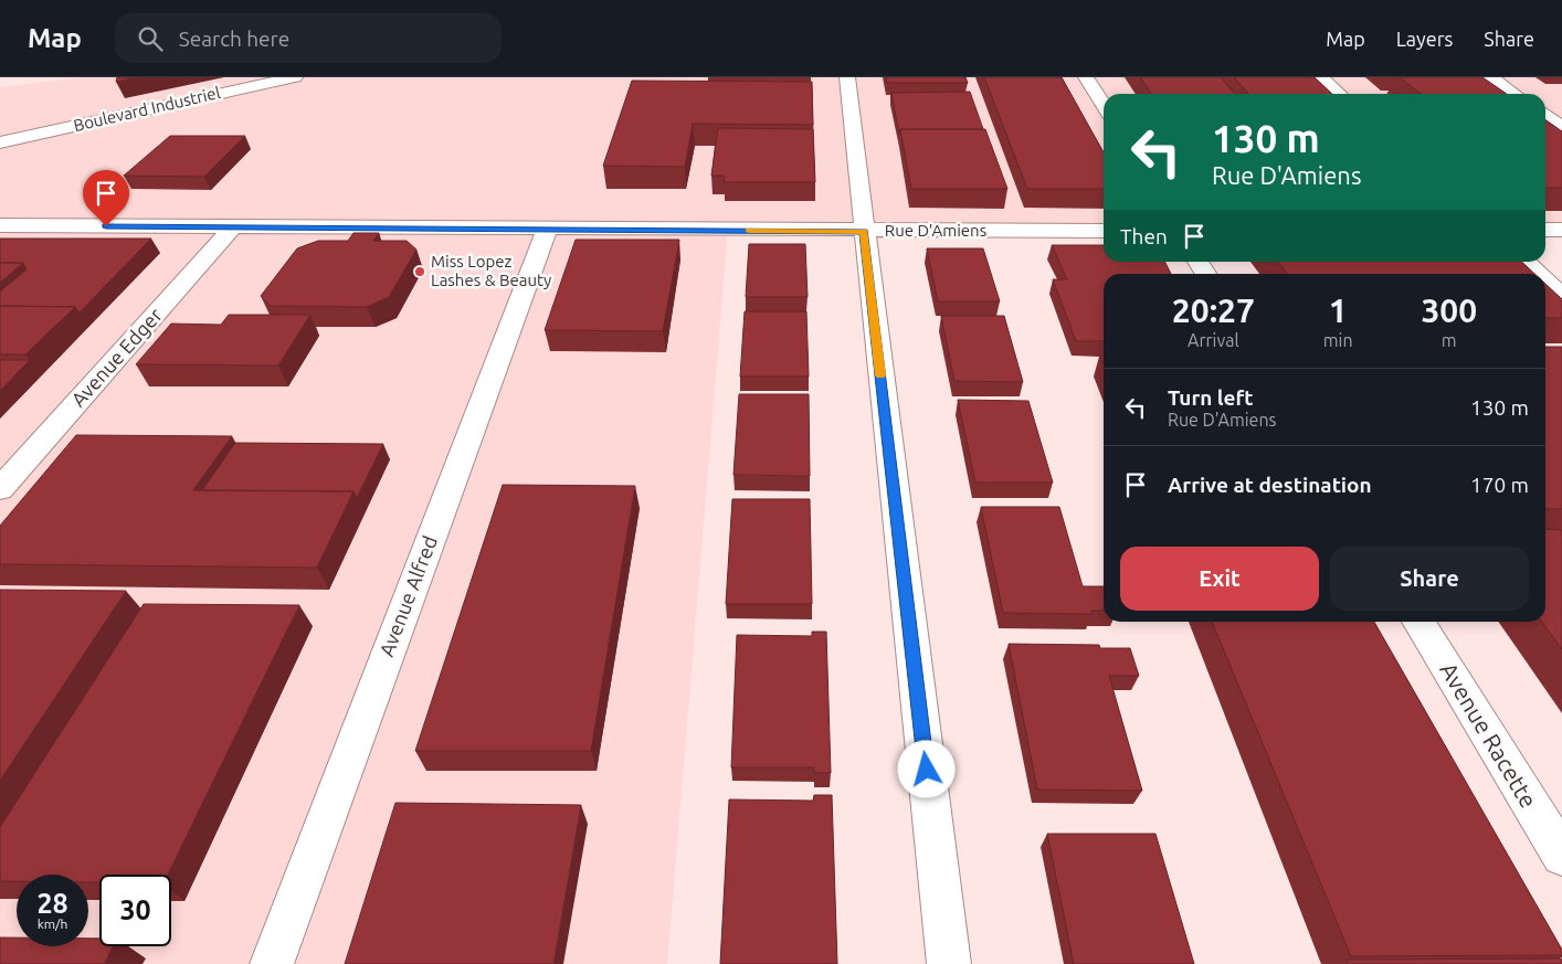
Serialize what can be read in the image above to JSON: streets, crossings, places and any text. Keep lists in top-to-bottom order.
{
  "streets": {
    "street": [
      "Boulevard Industriel",
      "Rue D'Amiens",
      "Avenue Edger",
      "Avenue Alfred",
      "Avenue Racette"
    ]
  },
  "crossings": [
    ["Rue D'Amiens", "Avenue Edger"],
    ["Rue D'Amiens", "Avenue Alfred"]
  ],
  "places": ["Miss Lopez Lashes & Beauty"],
  "page": {
    "header": "Map",
    "search": "Search here",
    "nav": ["Map", "Layers", "Share"],
    "turn": ["130 m", "Rue D'Amiens"],
    "then": "Then",
    "eta": [
      "20:27",
      "Arrival",
      "1",
      "min",
      "300",
      "m"
    ],
    "list": [
      {
        "name": "Turn left",
        "note": "Rue D'Amiens",
        "value": "130 m"
      },
      {
        "name": "Arrive at destination",
        "value": "170 m"
      }
    ],
    "buttons": ["Exit", "Share"],
    "speed": "28 km/h",
    "limit": "30"
  }
}
